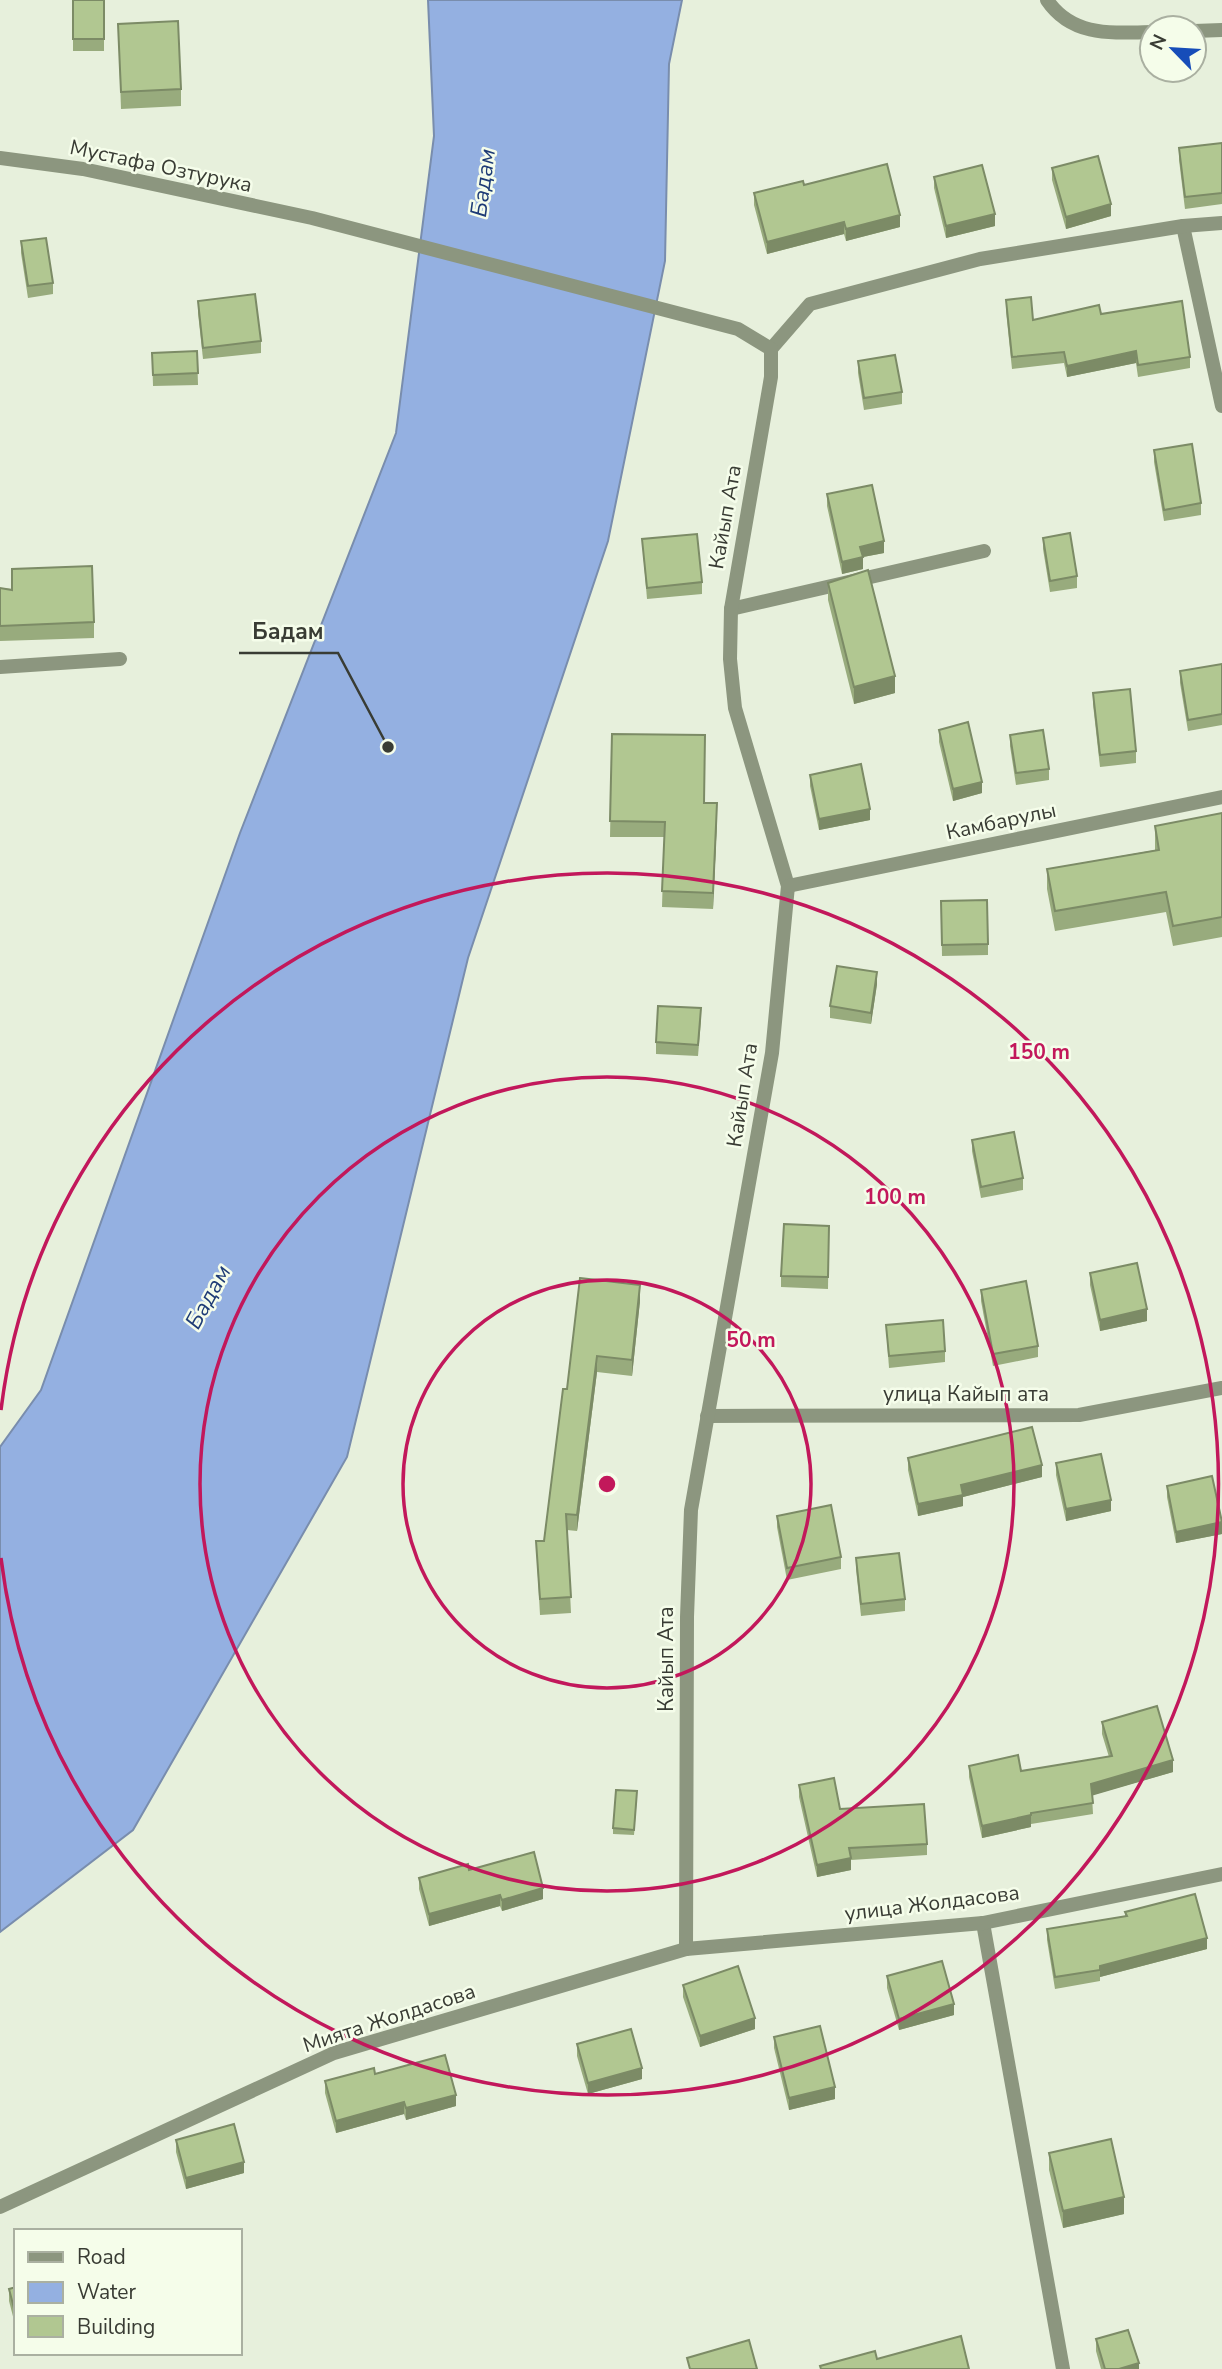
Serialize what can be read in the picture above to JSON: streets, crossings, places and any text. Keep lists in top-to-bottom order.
{
  "streets": {
    "street": [
      "Мустафа Озтурука",
      "Кайып Ата",
      "Камбарулы",
      "улица Кайып ата",
      "улица Жолдасова",
      "Мията Жолдасова"
    ]
  },
  "crossings": [
    ["Мустафа Озтурука", "Кайып Ата"],
    ["Кайып Ата", "Камбарулы"],
    ["Кайып Ата", "улица Кайып ата"],
    ["Кайып Ата", "улица Жолдасова"],
    ["Кайып Ата", "Мията Жолдасова"],
    ["улица Жолдасова", "Мията Жолдасова"]
  ],
  "water": ["Бадам"],
  "places": ["Бадам"],
  "legend": ["Road", "Water", "Building"],
  "north": "top left",
  "rings": ["150 m", "100 m", "50 m"]
}
